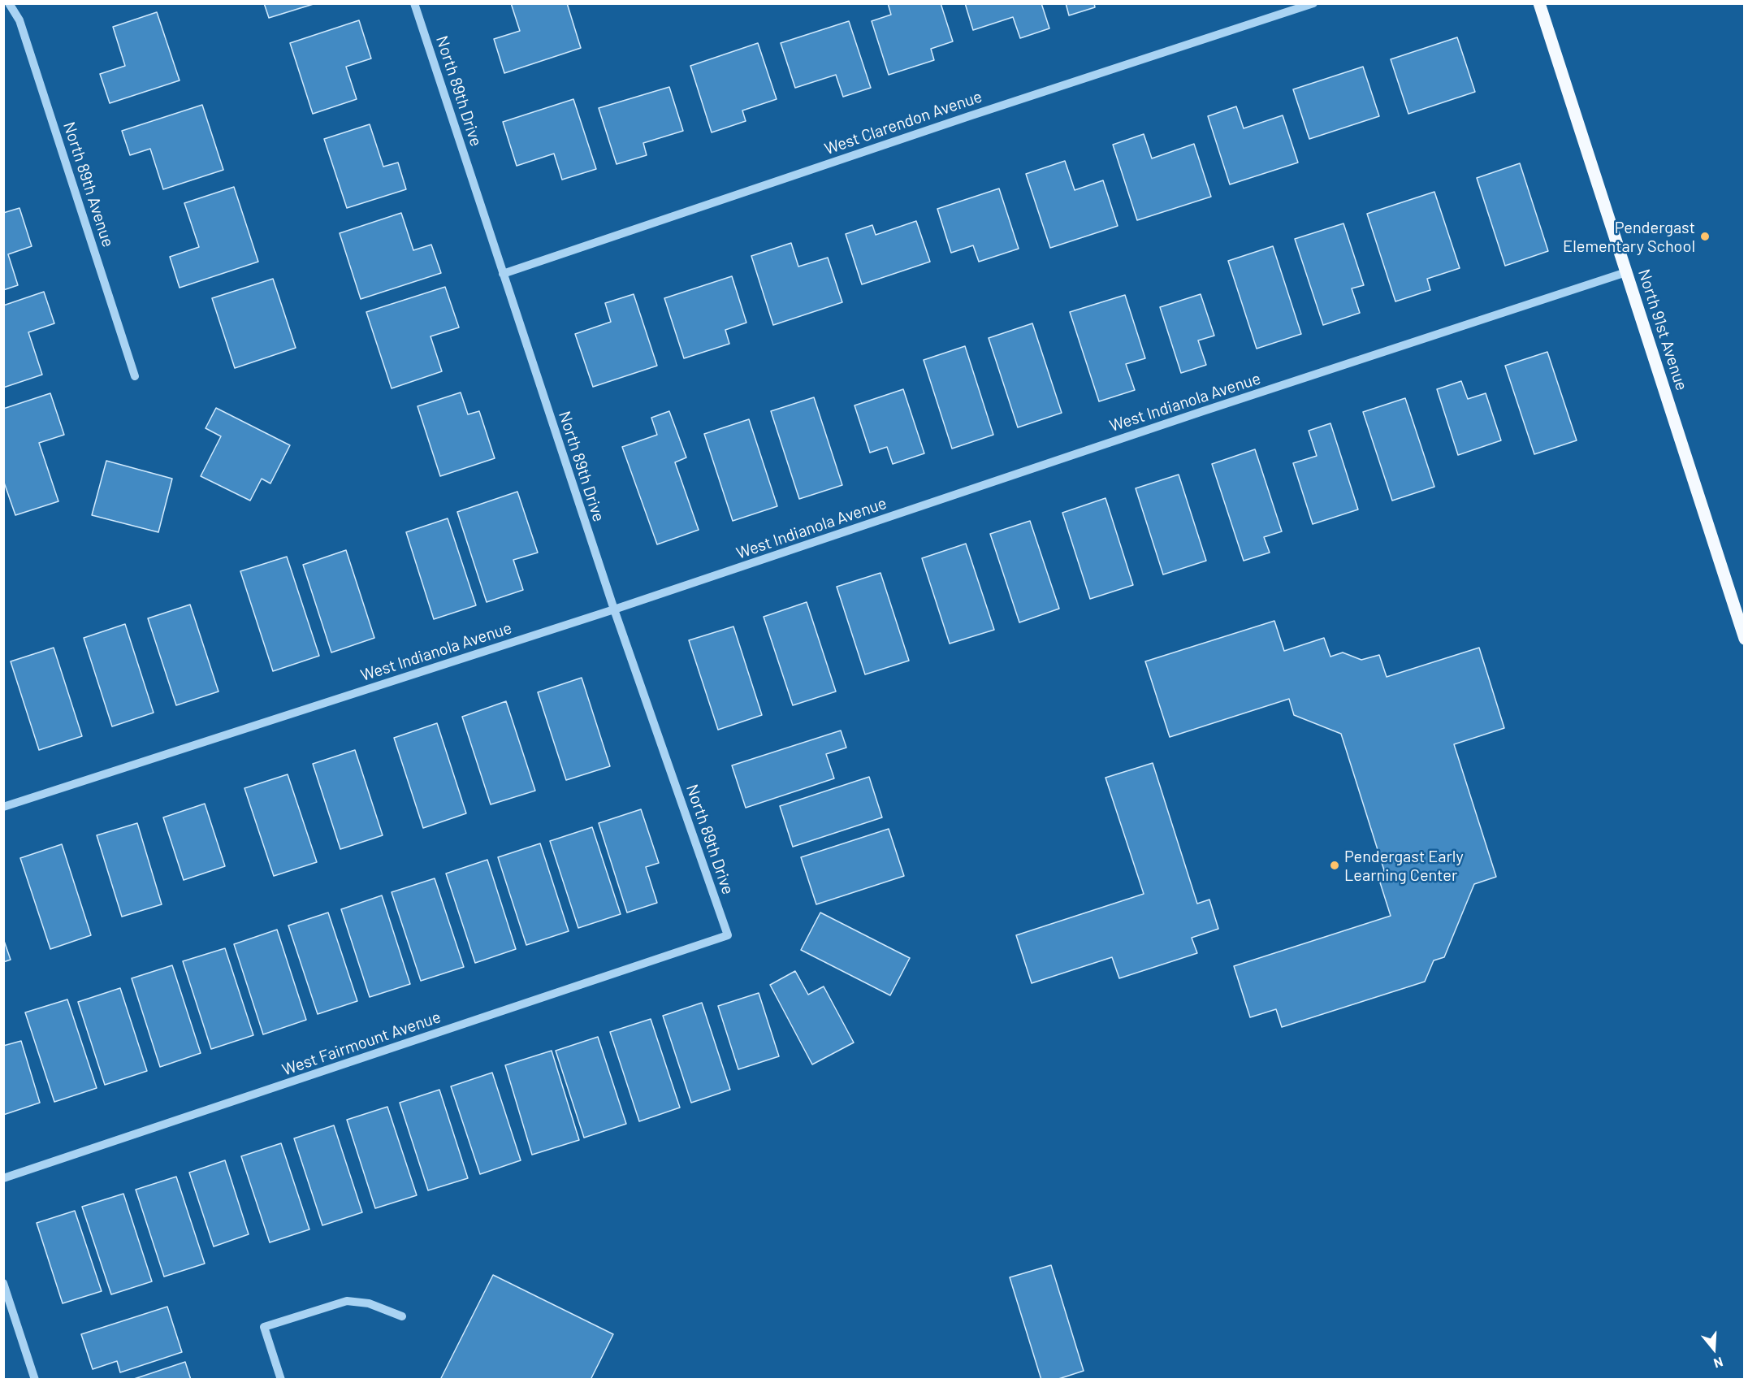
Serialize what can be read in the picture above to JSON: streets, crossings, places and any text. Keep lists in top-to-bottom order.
{
  "streets": {
    "main road": ["North 91st Avenue"],
    "street": [
      "North 89th Drive",
      "West Clarendon Avenue",
      "North 89th Avenue",
      "West Indianola Avenue",
      "West Fairmount Avenue"
    ]
  },
  "crossings": [
    ["North 89th Drive", "West Clarendon Avenue"],
    ["North 89th Drive", "West Indianola Avenue"],
    ["North 89th Drive", "West Fairmount Avenue"],
    ["North 91st Avenue", "West Indianola Avenue"]
  ],
  "places": ["Pendergast Elementary School", "Pendergast Early Learning Center"],
  "north": "bottom"
}
